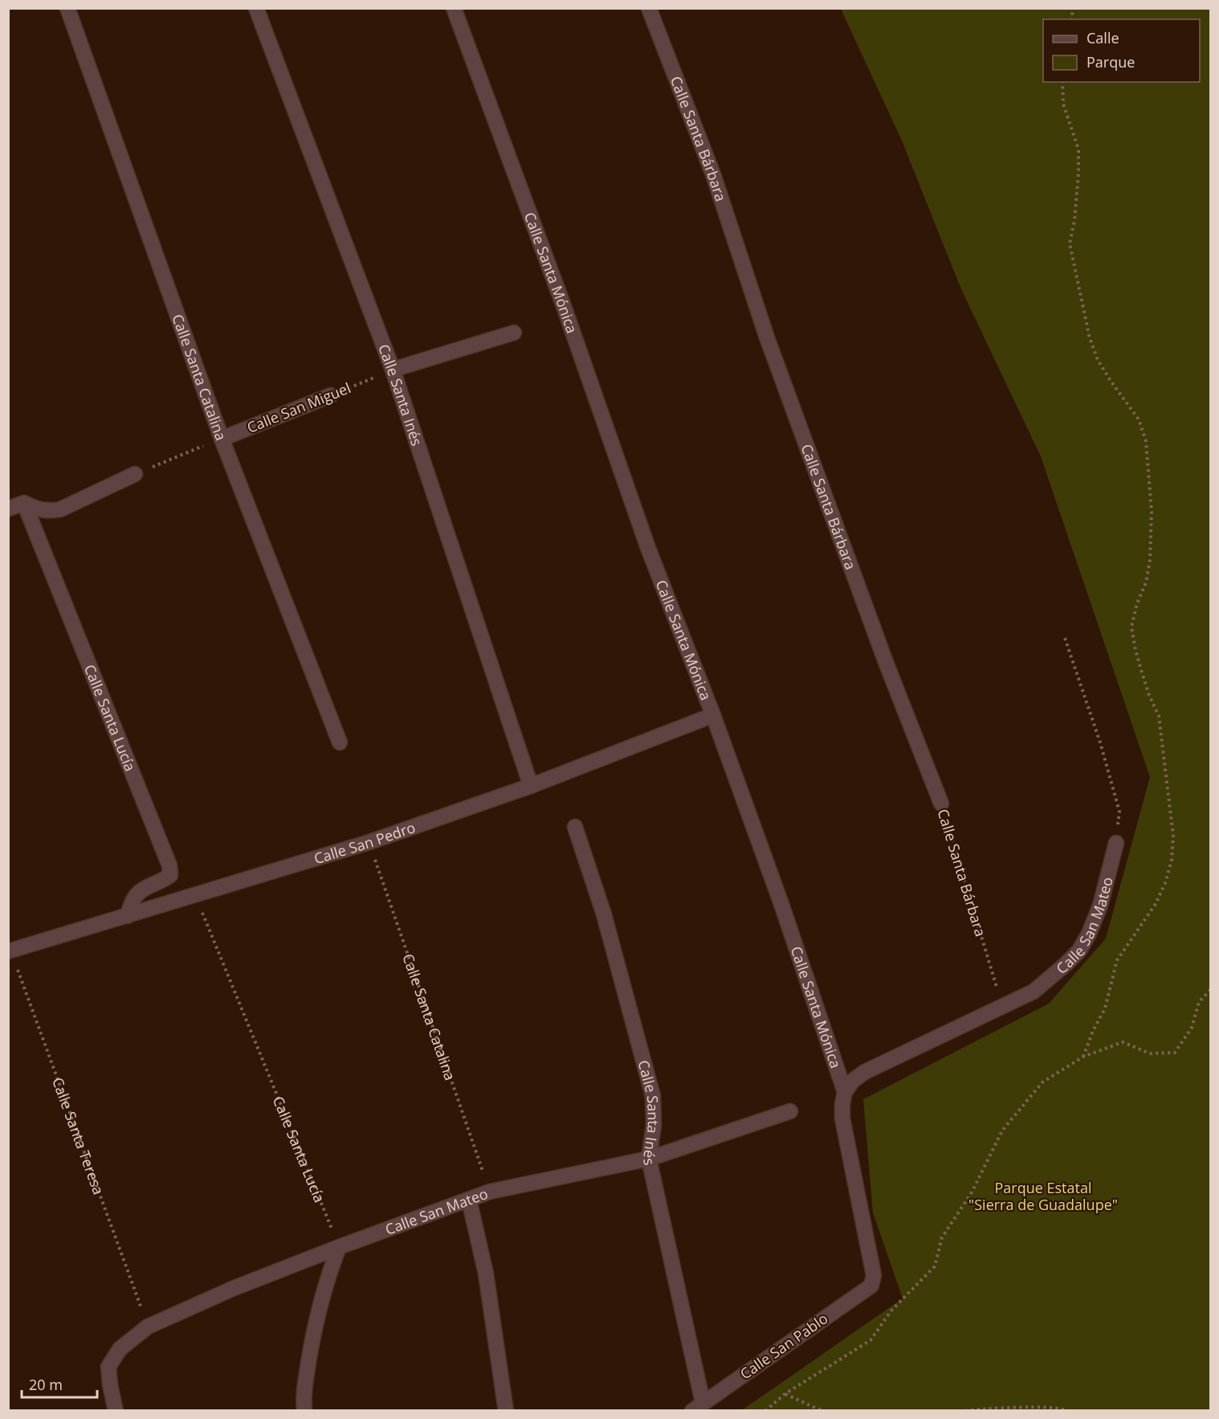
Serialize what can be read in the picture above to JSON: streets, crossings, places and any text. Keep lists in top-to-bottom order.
{
  "streets": {
    "street": [
      "Calle Santa Bárbara",
      "Calle Santa Mónica",
      "Calle Santa Catalina",
      "Calle Santa Inés",
      "Calle San Miguel",
      "Calle Santa Lucía",
      "Calle San Pedro",
      "Calle San Mateo",
      "Calle San Pablo"
    ],
    "path": ["Calle Santa Teresa"]
  },
  "crossings": [
    ["Calle Santa Bárbara", "Calle San Mateo"],
    ["Calle Santa Mónica", "Calle San Pedro"],
    ["Calle Santa Mónica", "Calle San Mateo"],
    ["Calle Santa Mónica", "Calle San Pablo"],
    ["Calle Santa Catalina", "Calle San Miguel"],
    ["Calle Santa Catalina", "Calle San Pedro"],
    ["Calle Santa Catalina", "Calle San Mateo"],
    ["Calle Santa Inés", "Calle San Miguel"],
    ["Calle Santa Inés", "Calle San Pedro"],
    ["Calle Santa Inés", "Calle San Mateo"],
    ["Calle Santa Inés", "Calle San Pablo"],
    ["Calle Santa Lucía", "Calle San Pedro"],
    ["Calle Santa Lucía", "Calle San Mateo"],
    ["Calle San Pedro", "Calle Santa Teresa"],
    ["Calle San Mateo", "Calle Santa Teresa"]
  ],
  "parks": ["Parque Estatal \"Sierra de Guadalupe\""],
  "legend": ["Calle", "Parque"],
  "scale_bar": "20 m"
}
